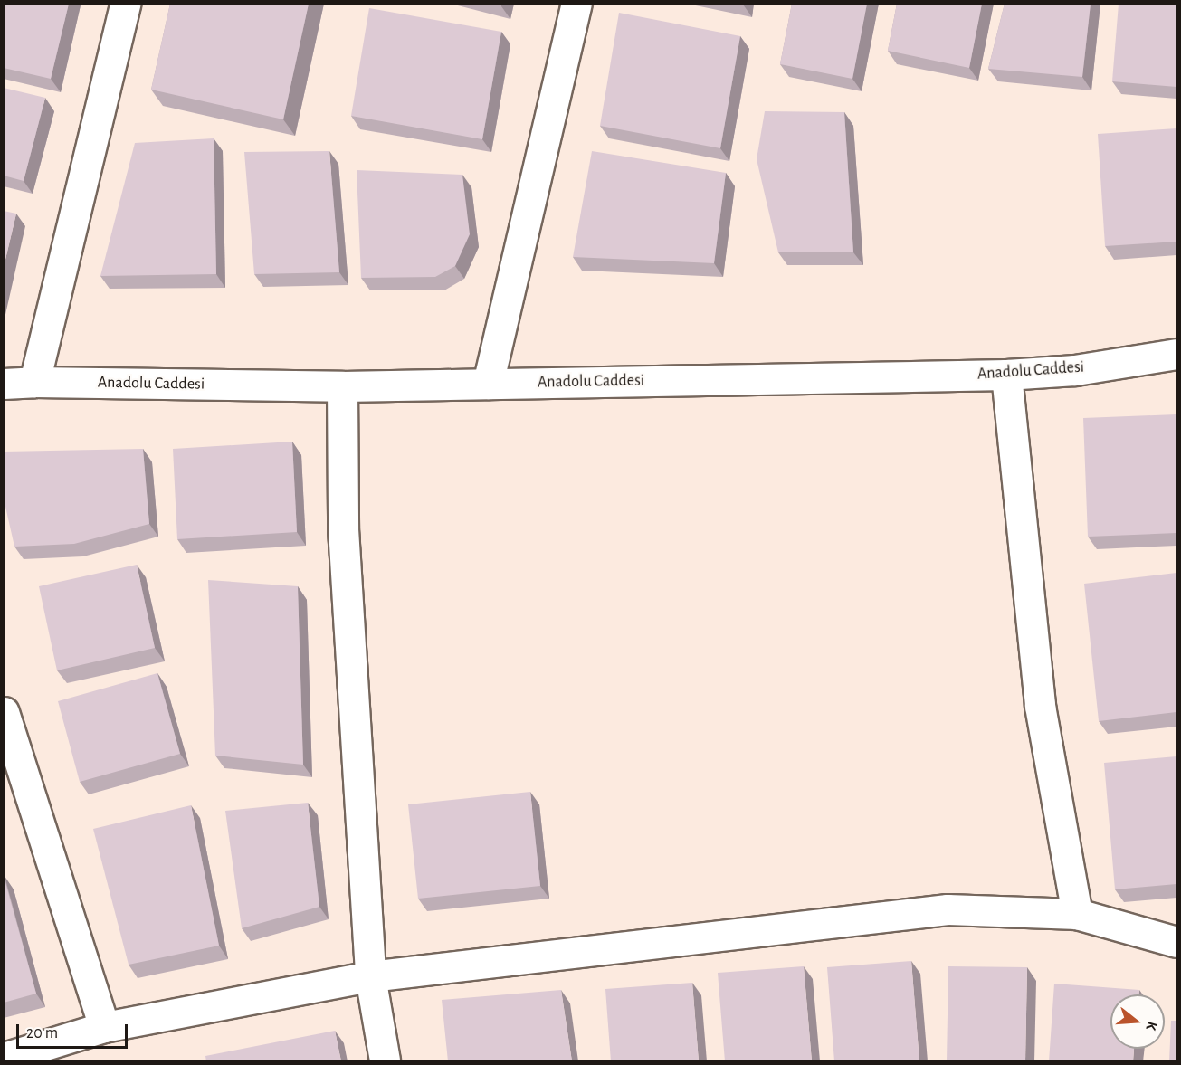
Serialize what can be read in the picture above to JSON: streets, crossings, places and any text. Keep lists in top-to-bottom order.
{
  "streets": {
    "street": ["Anadolu Caddesi"]
  },
  "scale_bar": "20 m",
  "north": "right"
}
